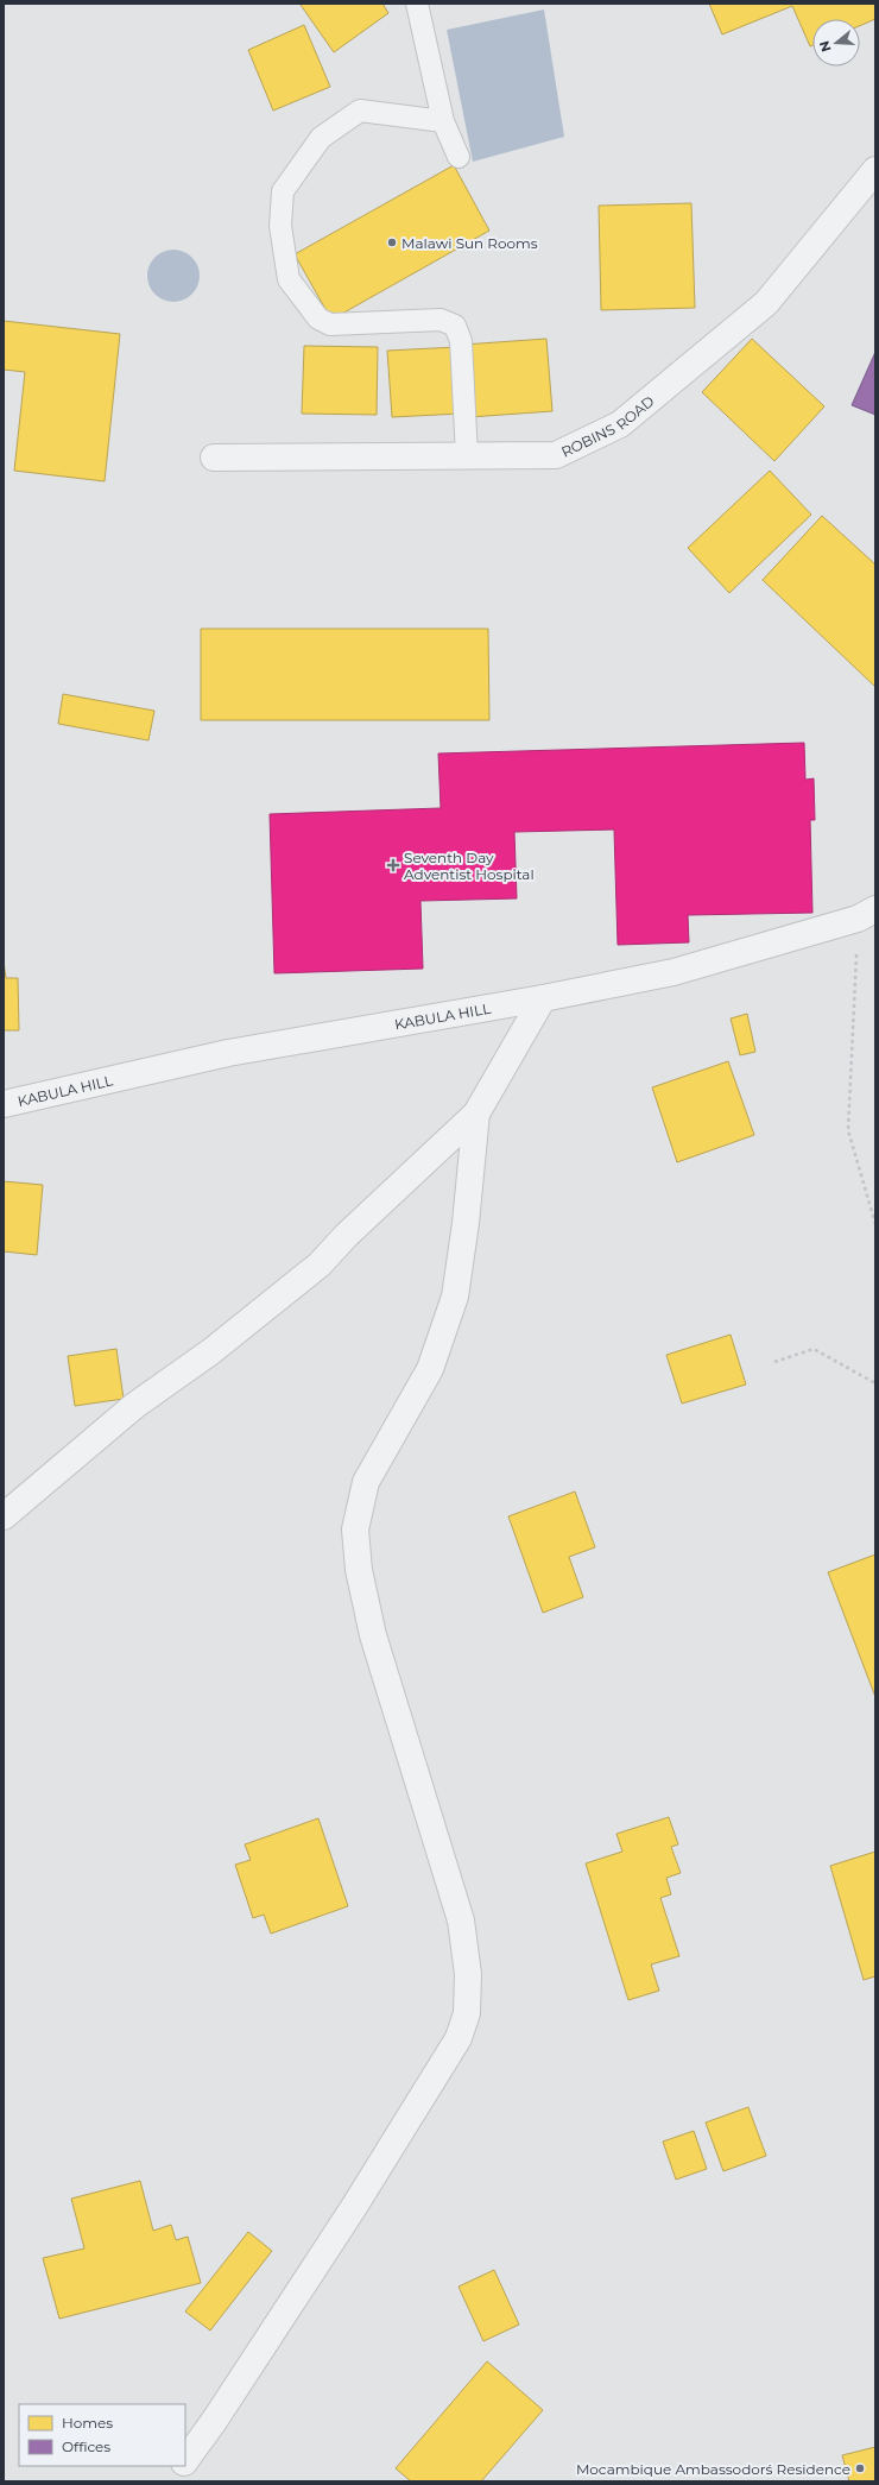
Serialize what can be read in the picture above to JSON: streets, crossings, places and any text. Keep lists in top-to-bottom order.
{
  "streets": {
    "street": ["ROBINS ROAD", "KABULA HILL"]
  },
  "places": {
    "other": ["Malawi Sun Rooms", "Mocambique Ambassodorś Residence"],
    "health": ["Seventh Day Adventist Hospital"]
  },
  "legend": ["Homes", "Offices"],
  "north": "left"
}
